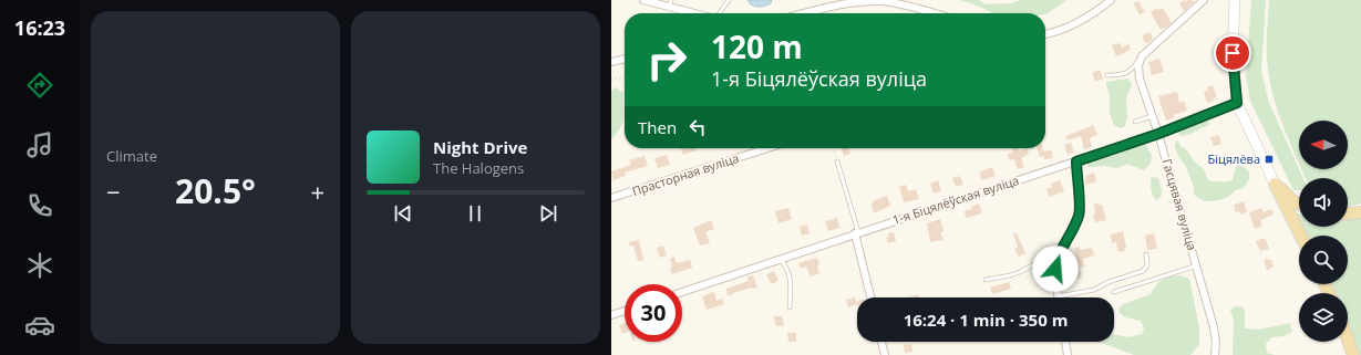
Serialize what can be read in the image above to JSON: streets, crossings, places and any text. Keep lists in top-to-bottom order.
{
  "streets": {
    "street": ["Прасторная вуліца", "1-я Біцялёўская вуліца", "Гасцявая вуліца"]
  },
  "crossings": [
    ["1-я Біцялёўская вуліца", "Гасцявая вуліца"]
  ],
  "places": {
    "transit": ["Біцялёва"]
  },
  "north": "left",
  "page": {
    "tabs": "16:23",
    "tile": "Climate",
    "turn": ["120 m", "1-я Біцялёўская вуліца"],
    "then": "Then",
    "song": ["Night Drive", "The Halogens"],
    "heat": ["−", "20.5°", "+"],
    "limit": "30",
    "trip": "16:24 · 1 min · 350 m"
  }
}
